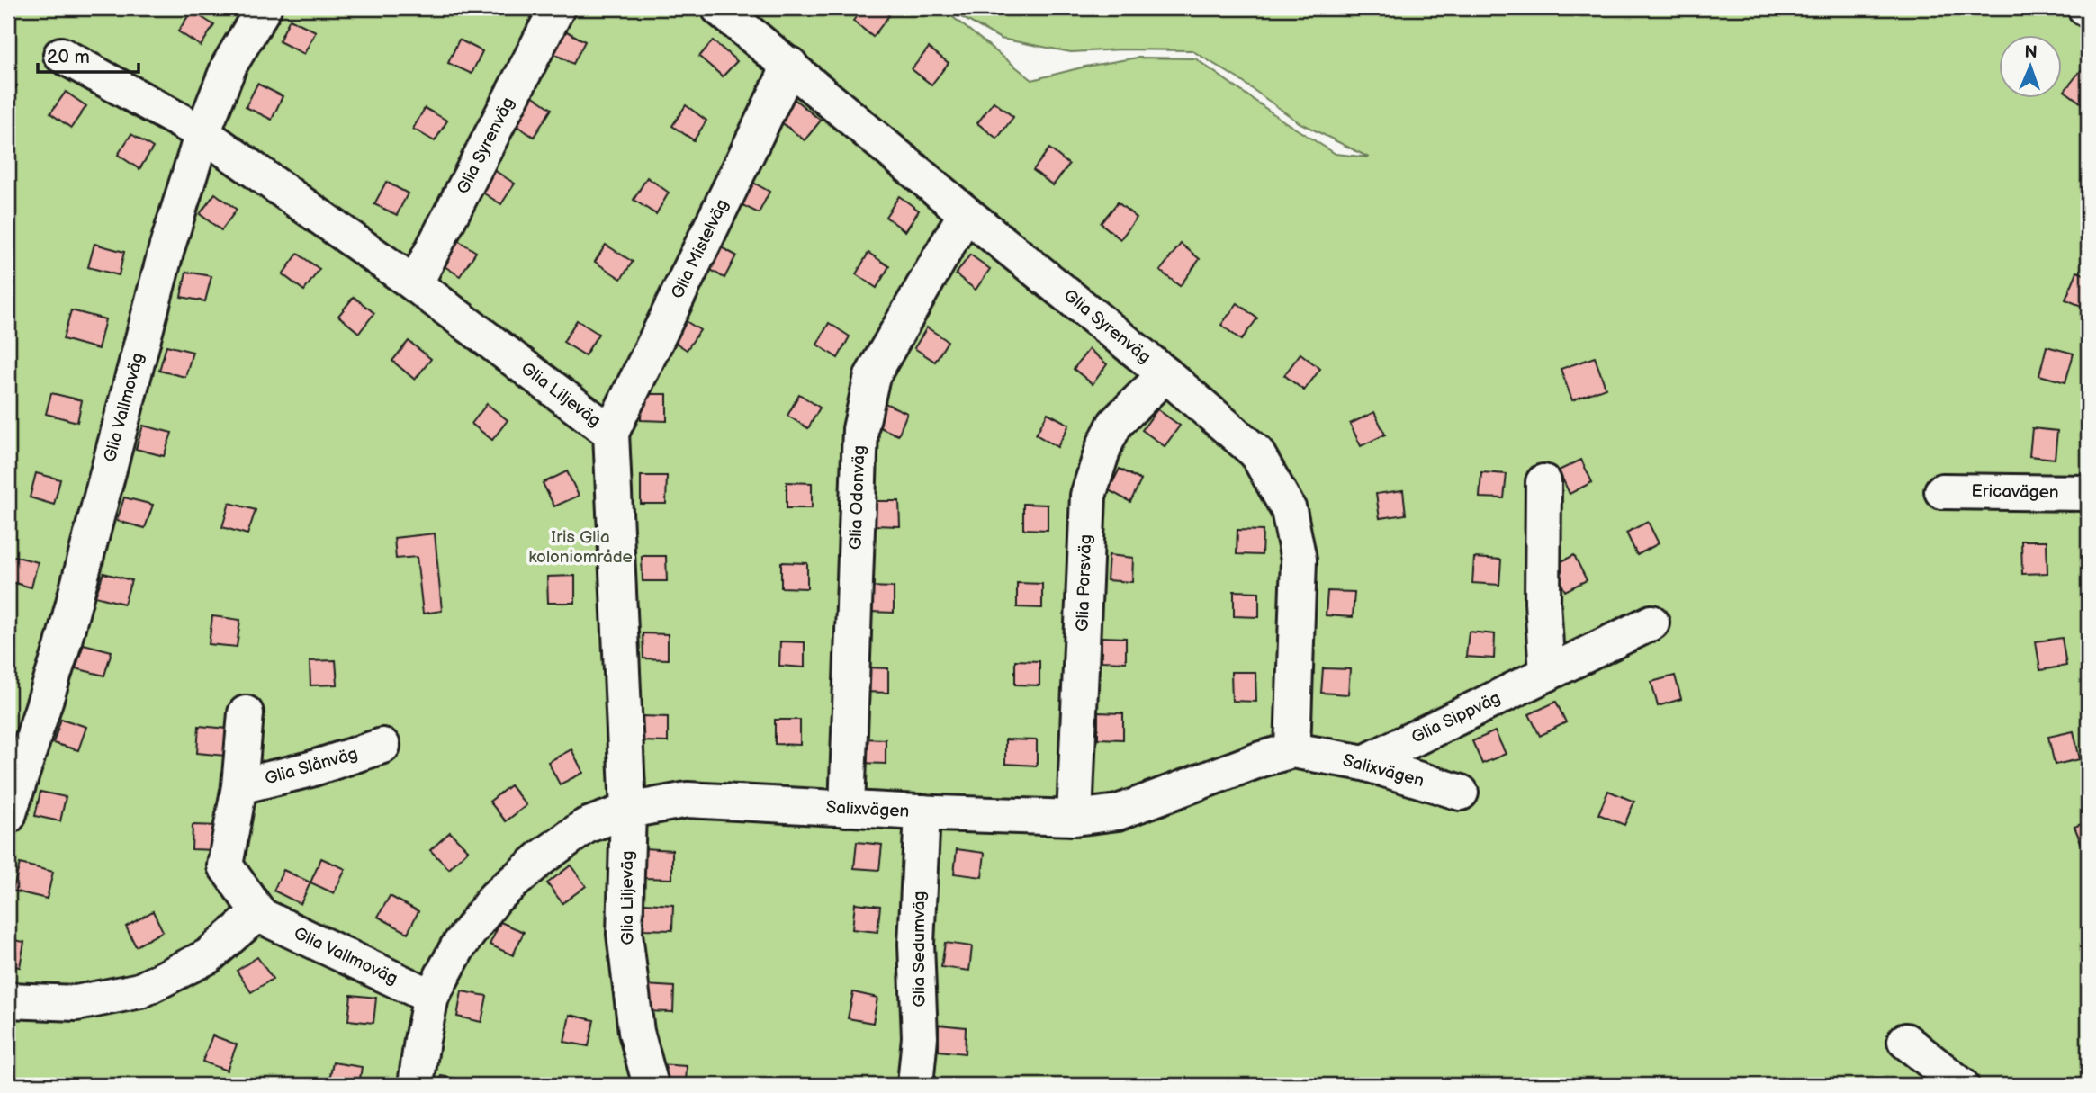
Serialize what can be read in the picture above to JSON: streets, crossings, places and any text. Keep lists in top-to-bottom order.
{
  "streets": {
    "street": [
      "Glia Syrenväg",
      "Glia Mistelväg",
      "Glia Liljeväg",
      "Glia Vallmoväg",
      "Ericavägen",
      "Glia Odonväg",
      "Glia Porsväg",
      "Glia Sippväg",
      "Glia Slånväg",
      "Salixvägen",
      "Glia Sedumväg"
    ]
  },
  "crossings": [
    ["Glia Syrenväg", "Glia Mistelväg"],
    ["Glia Syrenväg", "Glia Liljeväg"],
    ["Glia Syrenväg", "Glia Odonväg"],
    ["Glia Syrenväg", "Glia Porsväg"],
    ["Glia Syrenväg", "Salixvägen"],
    ["Glia Mistelväg", "Glia Liljeväg"],
    ["Glia Liljeväg", "Glia Vallmoväg"],
    ["Glia Liljeväg", "Salixvägen"],
    ["Glia Vallmoväg", "Glia Slånväg"],
    ["Glia Vallmoväg", "Salixvägen"],
    ["Glia Odonväg", "Salixvägen"],
    ["Glia Porsväg", "Salixvägen"],
    ["Glia Sippväg", "Salixvägen"],
    ["Salixvägen", "Glia Sedumväg"]
  ],
  "parks": ["Iris Glia koloniområde"],
  "scale_bar": "20 m",
  "north": "top"
}
